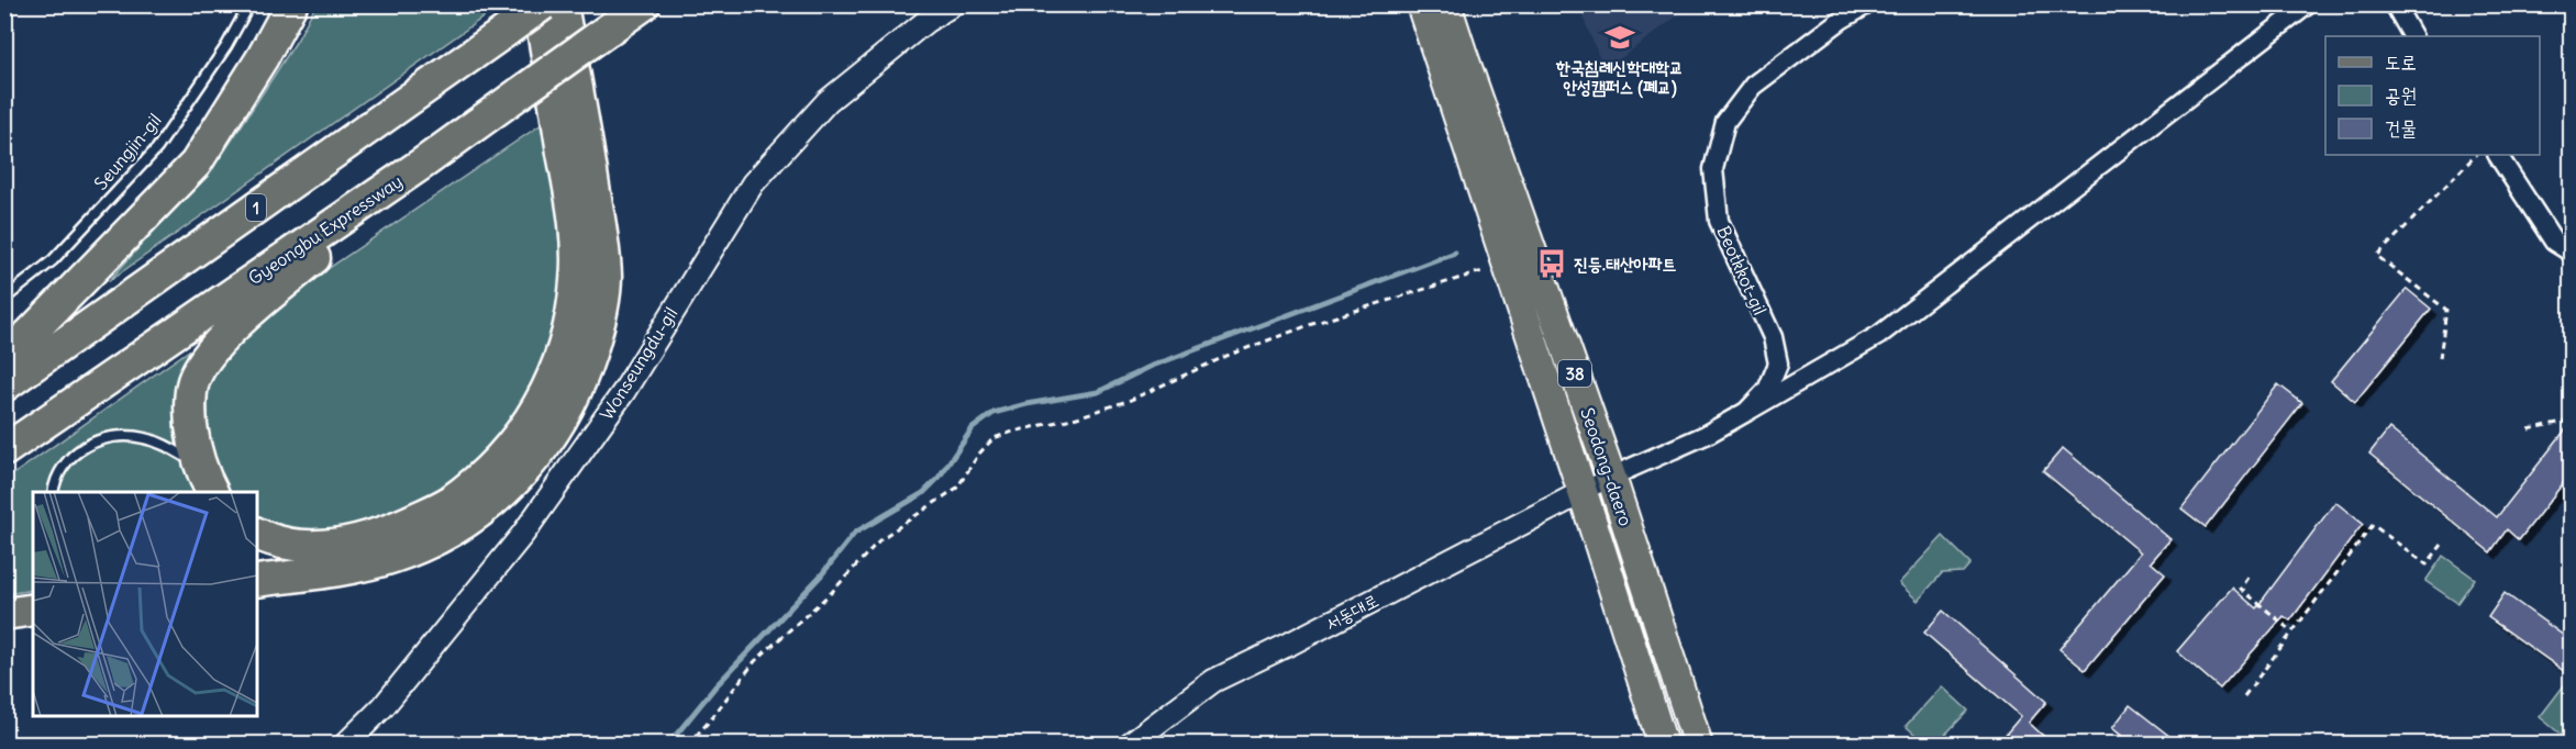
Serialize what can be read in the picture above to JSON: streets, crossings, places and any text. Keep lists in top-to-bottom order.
{
  "streets": {
    "highway": ["1", "Gyeongbu Expressway"],
    "main road": ["38", "Seodong-daero"],
    "street": ["Beotkkot-gil", "Wonseungdu-gil", "서동대로"],
    "lane": ["Seungjin-gil"]
  },
  "crossings": [
    ["Beotkkot-gil", "Seodong-daero"],
    ["Beotkkot-gil", "서동대로"],
    ["Seodong-daero", "서동대로"]
  ],
  "places": {
    "school or university": ["한국침례신학대학교 안성캠퍼스 (폐교)"],
    "bus stop": ["진등.태산아파트"]
  },
  "legend": ["도로", "공원", "건물"]
}
